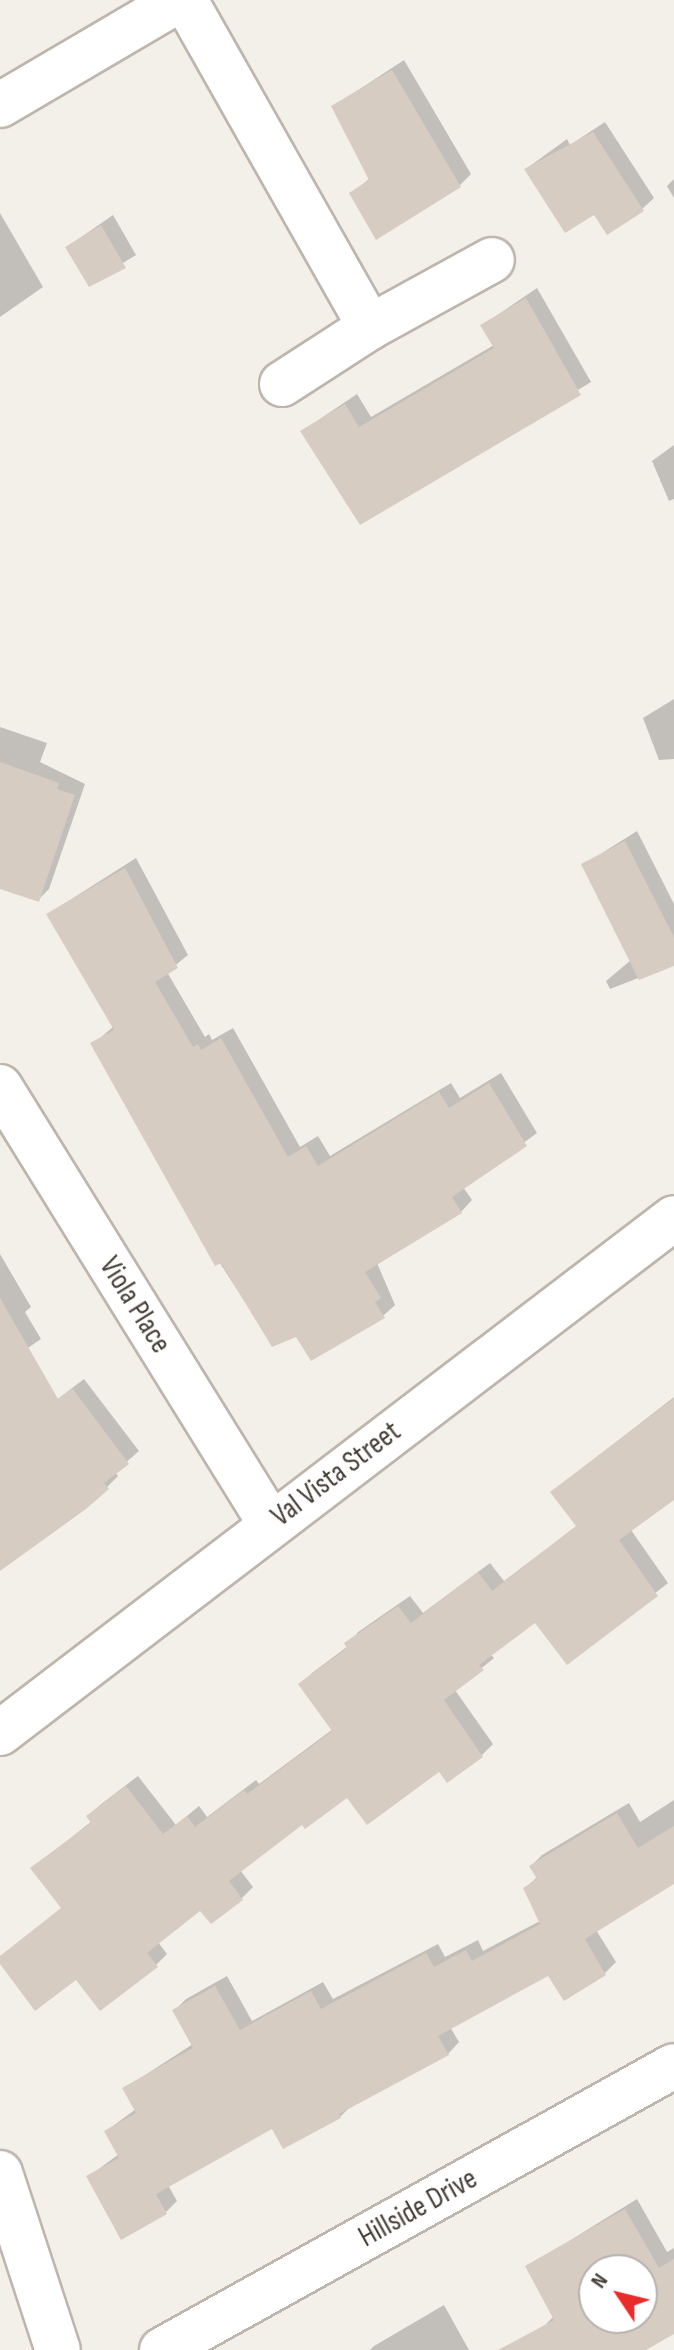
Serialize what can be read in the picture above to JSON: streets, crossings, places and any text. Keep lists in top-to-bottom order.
{
  "streets": {
    "street": ["Viola Place", "Val Vista Street", "Hillside Drive"]
  },
  "crossings": [
    ["Viola Place", "Val Vista Street"]
  ],
  "north": "top left"
}
